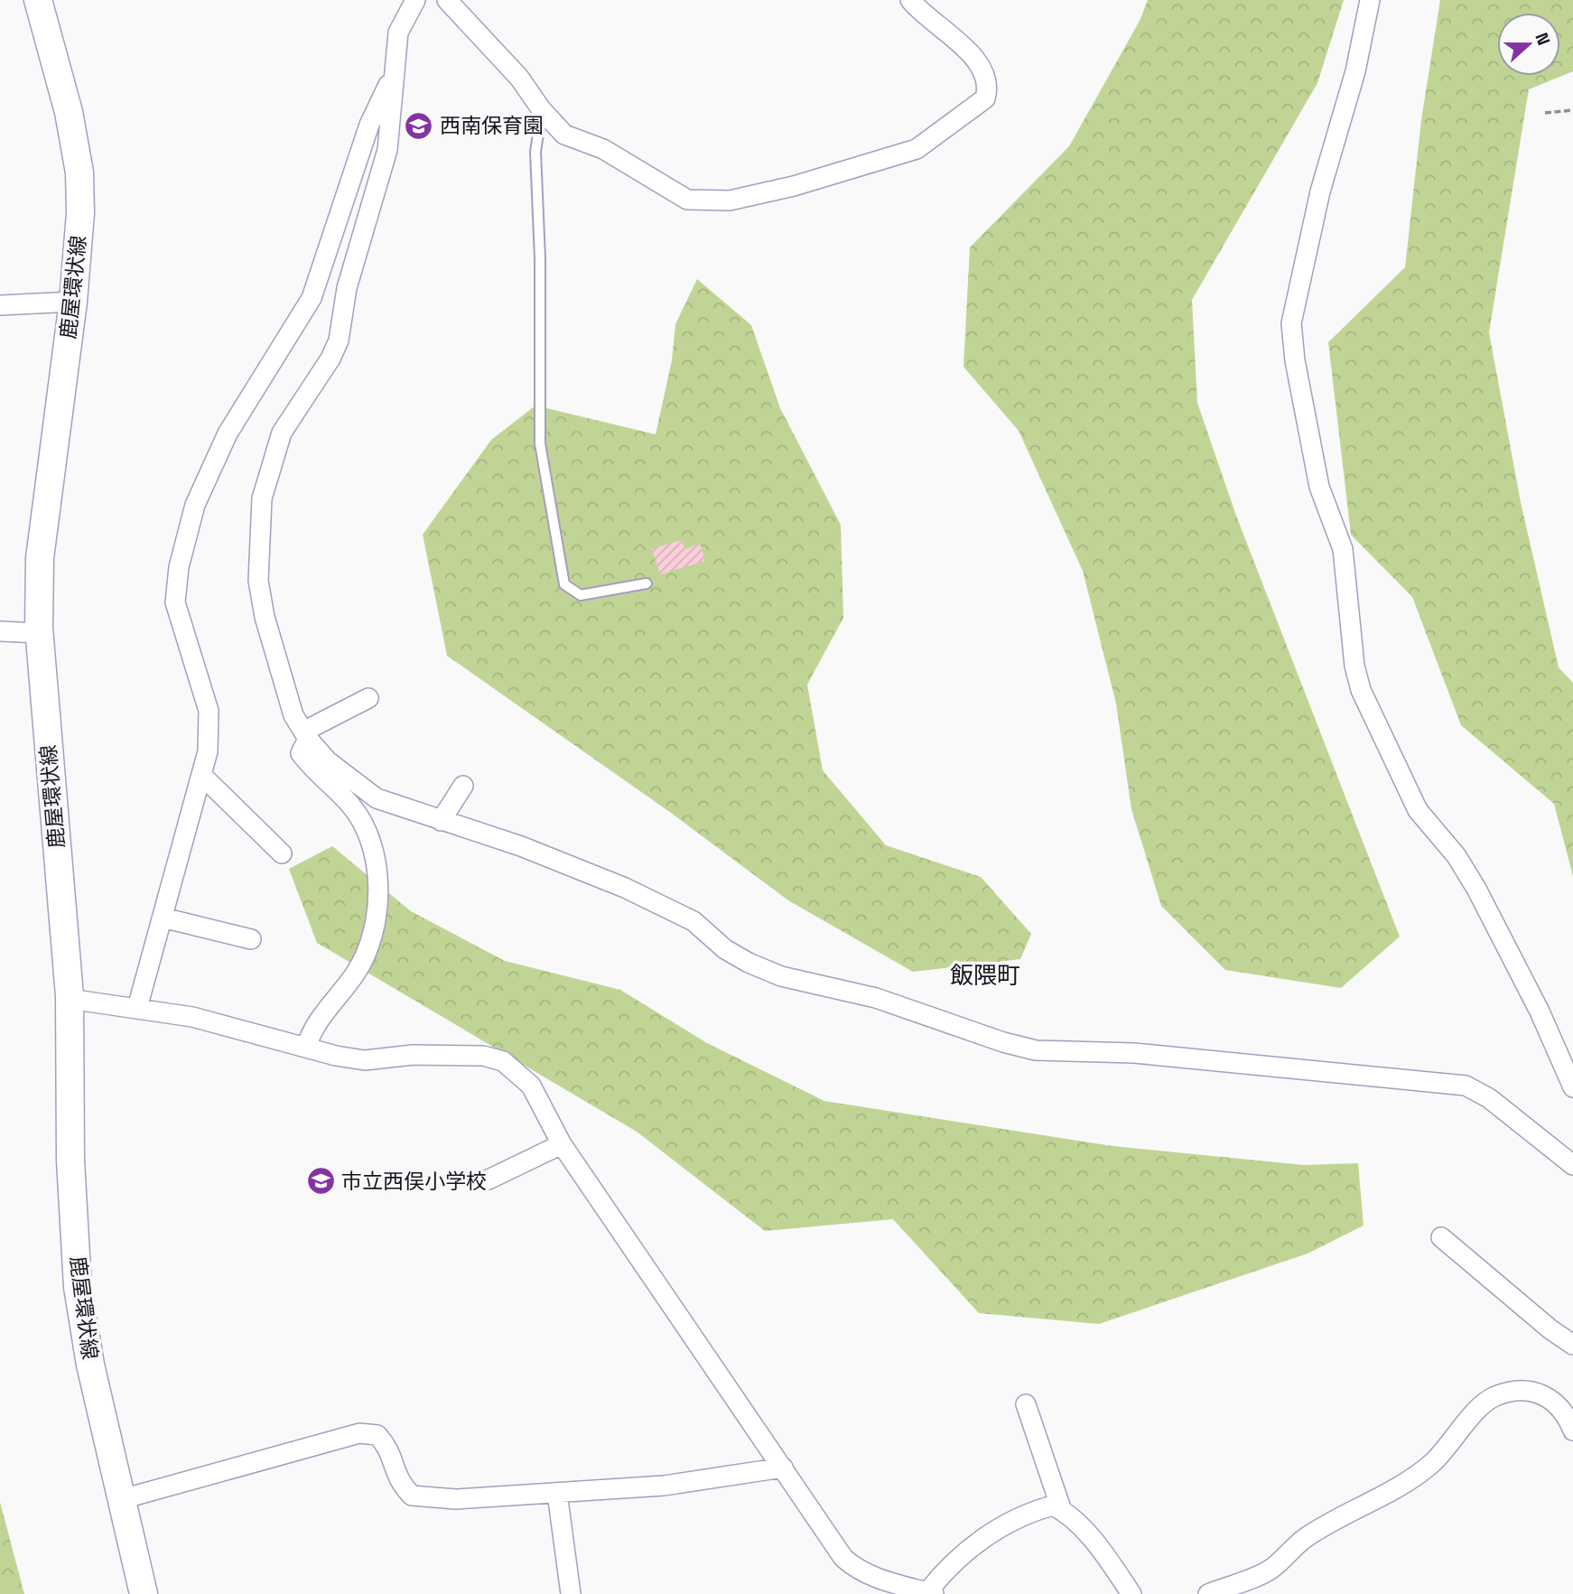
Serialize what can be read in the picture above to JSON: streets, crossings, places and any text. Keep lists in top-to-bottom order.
{
  "streets": {
    "main road": ["鹿屋環状線"]
  },
  "districts": ["飯隈町"],
  "places": {
    "school or university": ["西南保育園", "市立西俣小学校"]
  },
  "north": "right"
}
